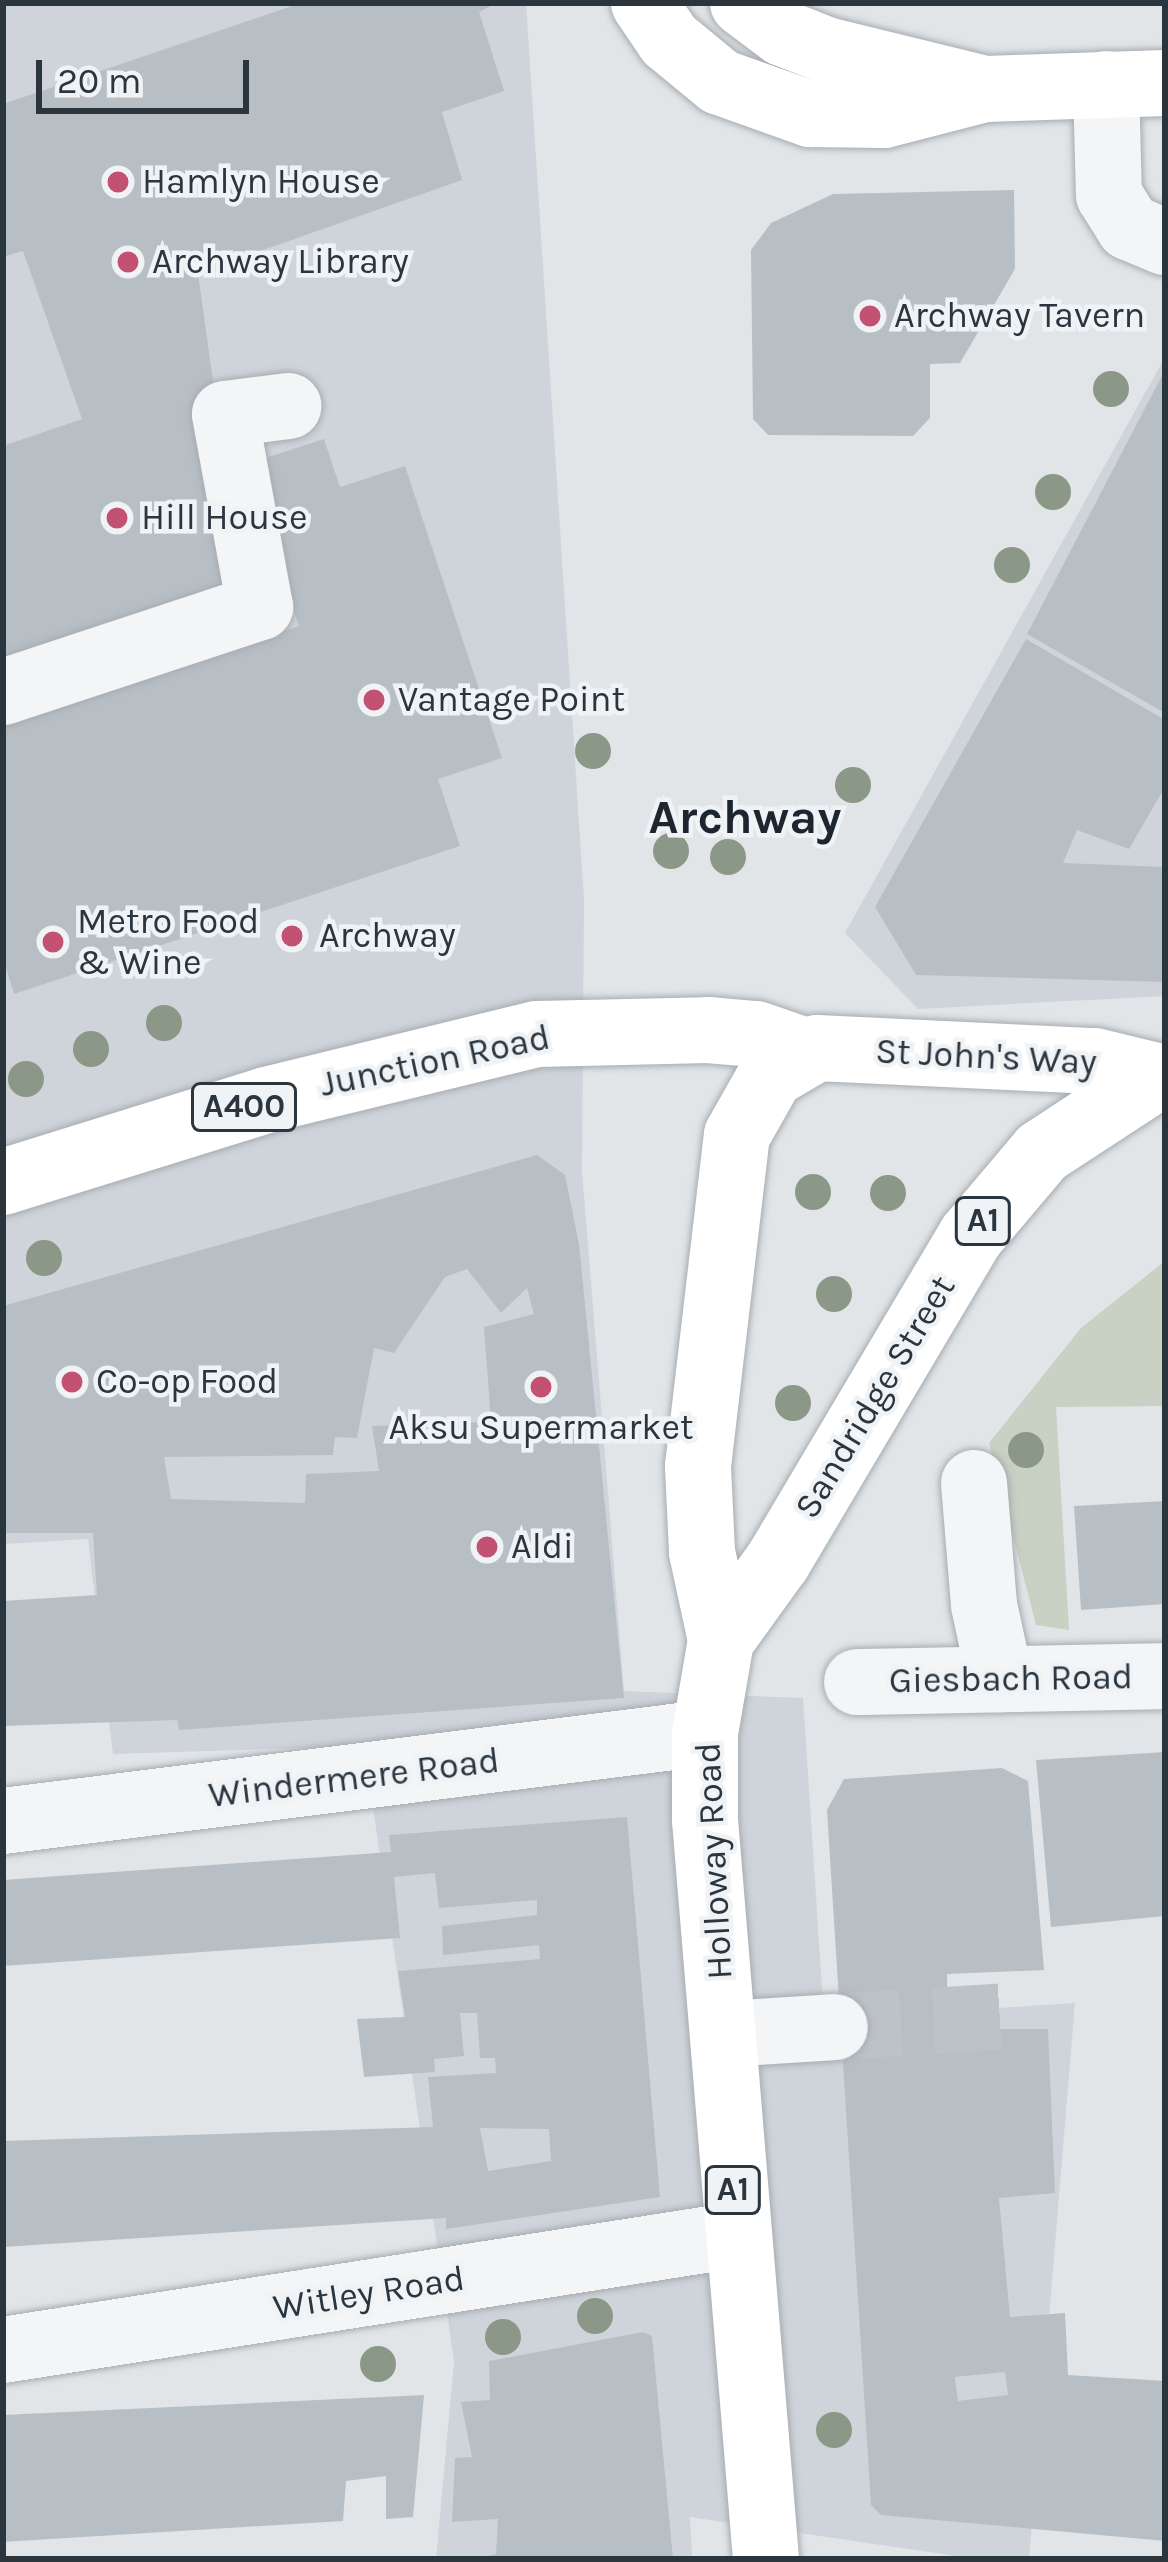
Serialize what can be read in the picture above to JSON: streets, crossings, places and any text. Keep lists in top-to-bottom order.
{
  "streets": {
    "main road": [
      "St John's Way",
      "Junction Road",
      "A400",
      "A1",
      "Sandridge Street",
      "Holloway Road"
    ],
    "street": ["Giesbach Road", "Windermere Road", "Witley Road"]
  },
  "crossings": [
    ["St John's Way", "Junction Road"],
    ["St John's Way", "Sandridge Street"],
    ["St John's Way", "Holloway Road"],
    ["Junction Road", "Holloway Road"],
    ["Sandridge Street", "Holloway Road"],
    ["Windermere Road", "Holloway Road"],
    ["Holloway Road", "Witley Road"]
  ],
  "districts": ["Archway"],
  "places": [
    "Hamlyn House",
    "Archway Library",
    "Archway Tavern",
    "Hill House",
    "Vantage Point",
    "Archway",
    "Metro Food & Wine",
    "Co-op Food",
    "Aksu Supermarket",
    "Aldi"
  ],
  "scale_bar": "20 m"
}
